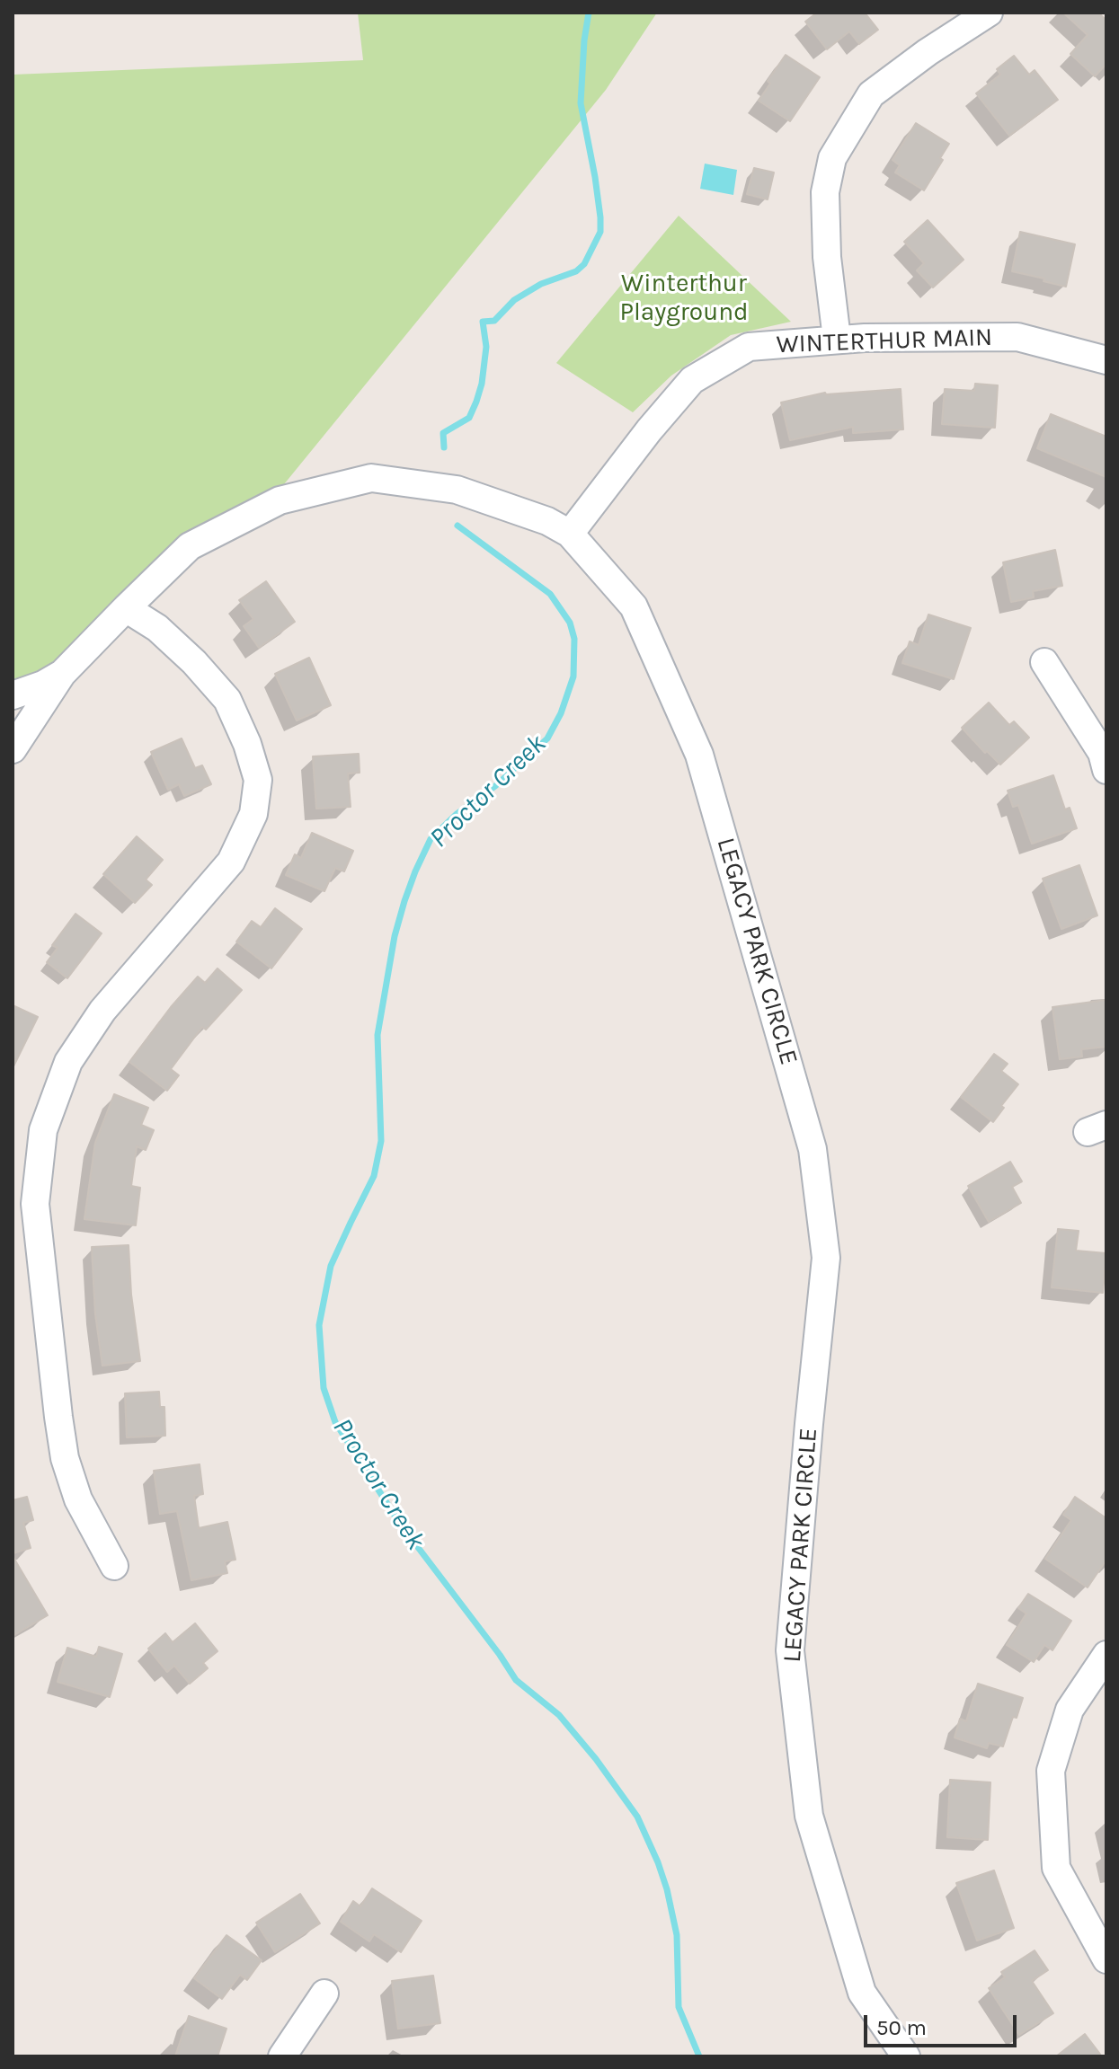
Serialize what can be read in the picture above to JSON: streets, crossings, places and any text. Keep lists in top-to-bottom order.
{
  "streets": {
    "street": ["WINTERTHUR MAIN", "LEGACY PARK CIRCLE"]
  },
  "crossings": [
    ["WINTERTHUR MAIN", "LEGACY PARK CIRCLE"]
  ],
  "water": ["Proctor Creek"],
  "parks": ["Winterthur Playground"],
  "scale_bar": "50 m"
}
